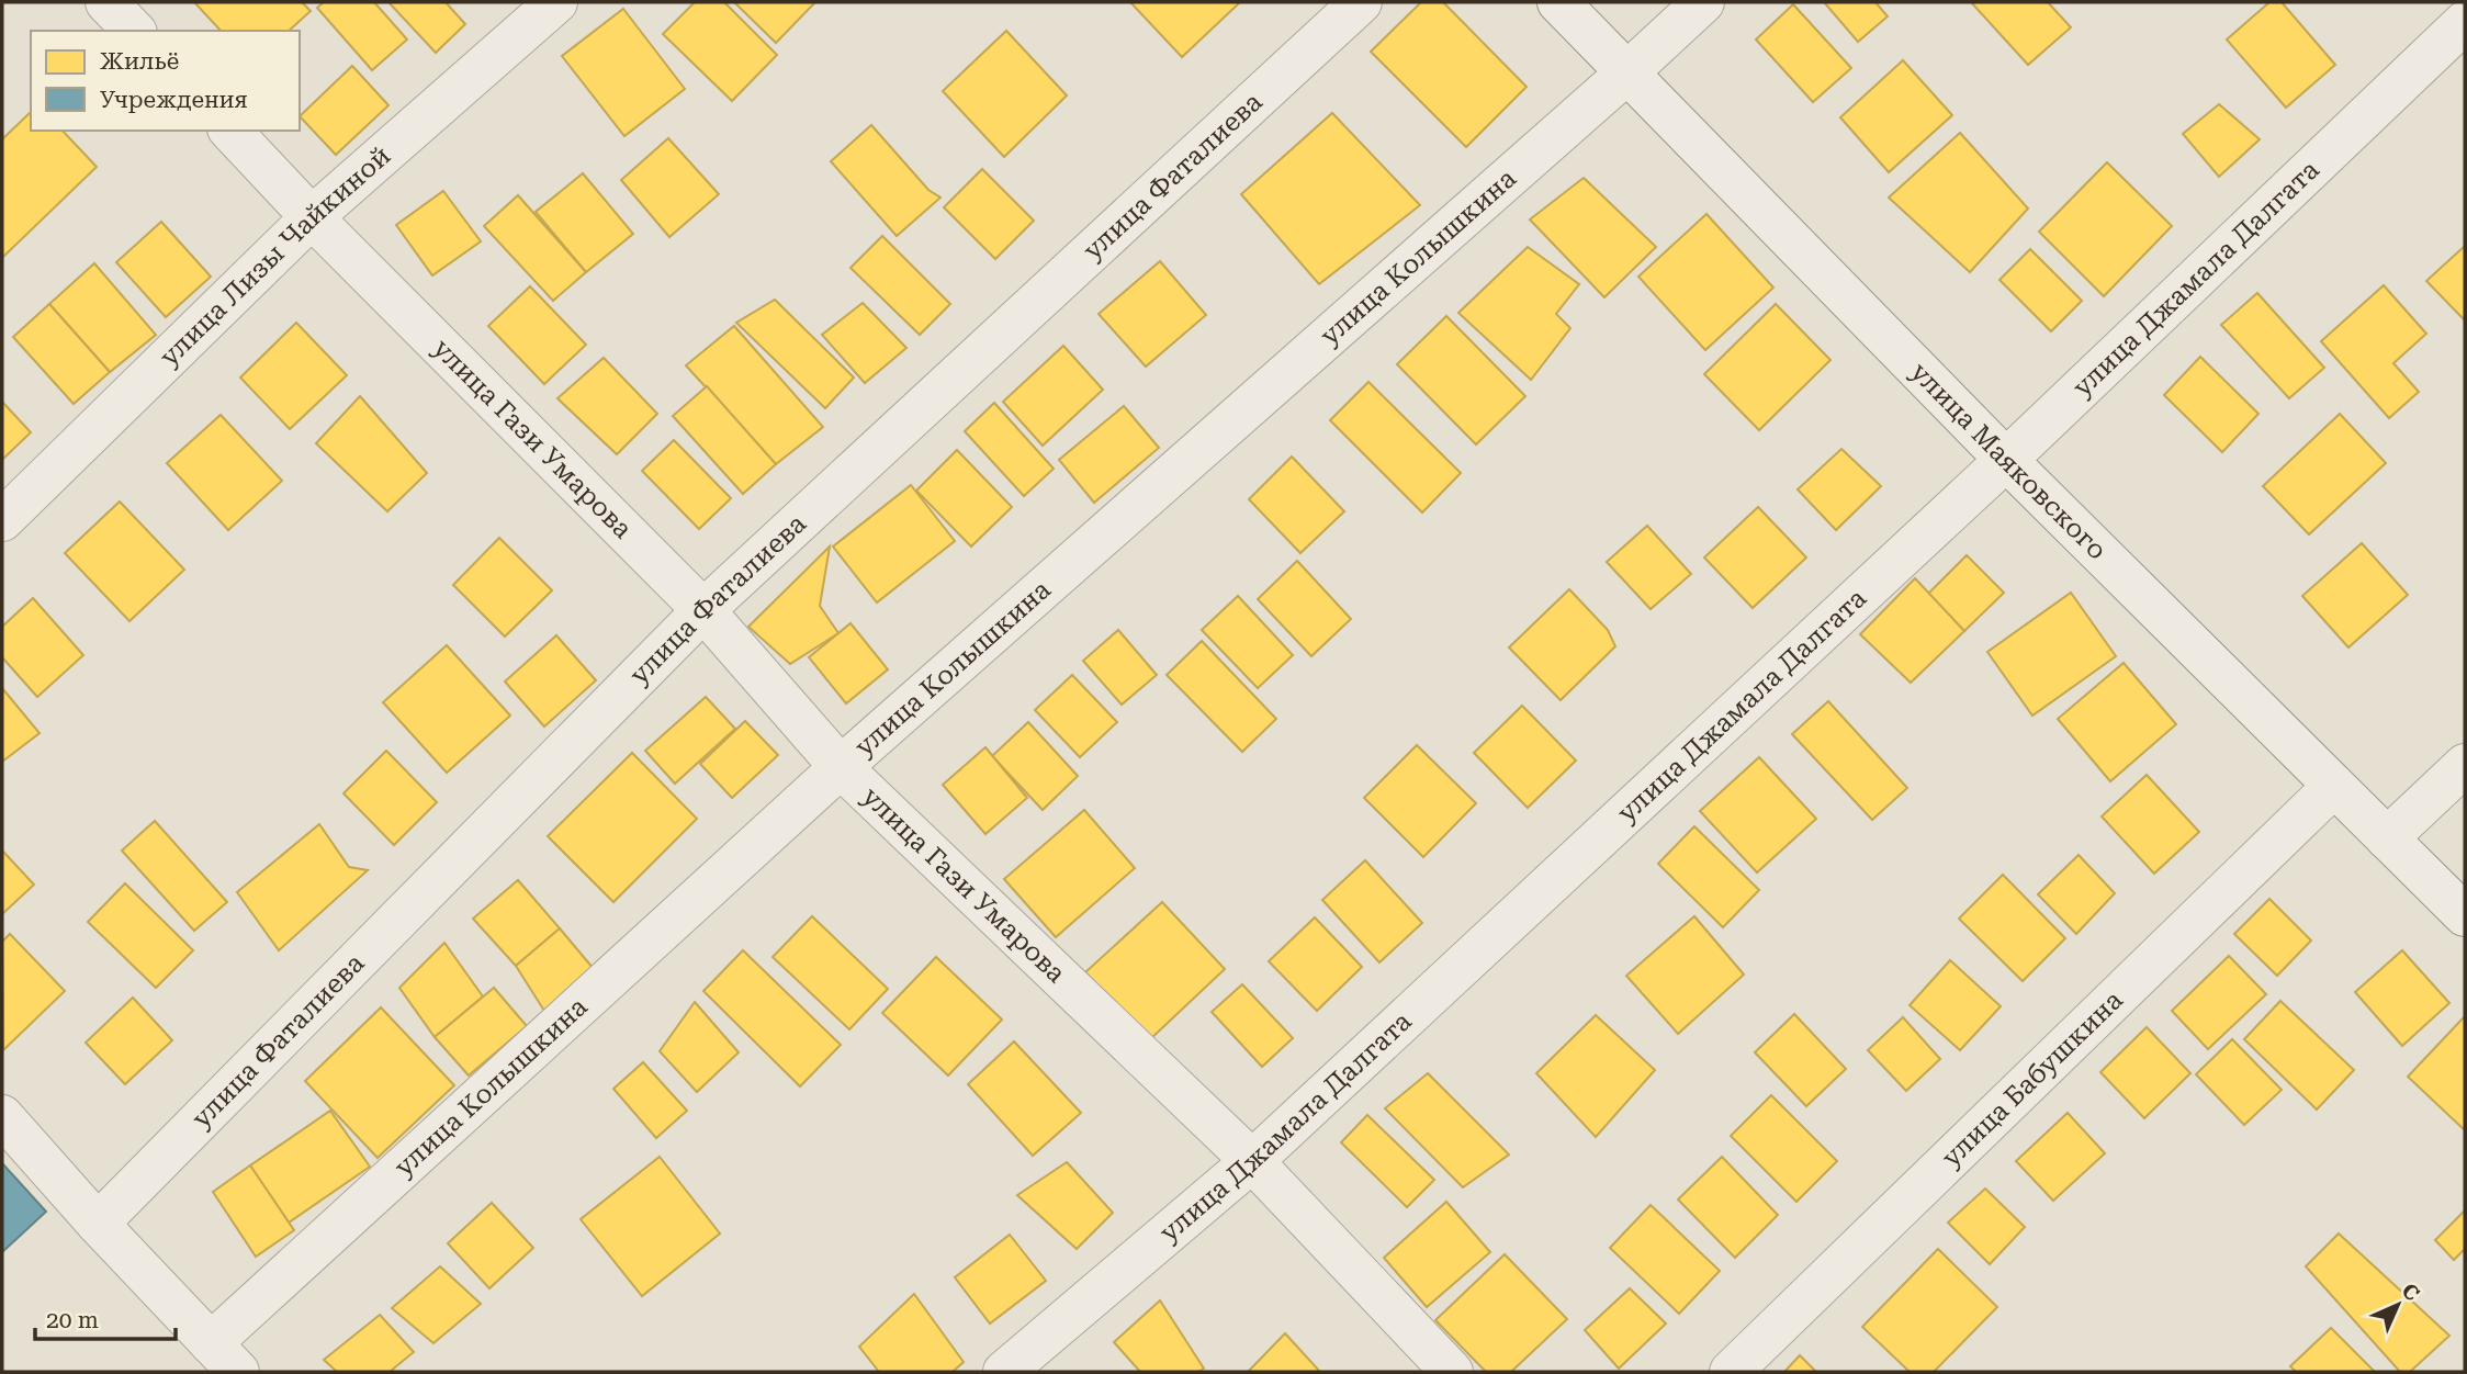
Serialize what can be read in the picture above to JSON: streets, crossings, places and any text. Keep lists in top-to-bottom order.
{
  "streets": {
    "street": [
      "улица Фаталиева",
      "улица Лизы Чайкиной",
      "улица Колышкина",
      "улица Джамала Далгата",
      "улица Гази Умарова",
      "улица Маяковского",
      "улица Бабушкина"
    ]
  },
  "crossings": [
    ["улица Фаталиева", "улица Гази Умарова"],
    ["улица Лизы Чайкиной", "улица Гази Умарова"],
    ["улица Колышкина", "улица Гази Умарова"],
    ["улица Колышкина", "улица Маяковского"],
    ["улица Джамала Далгата", "улица Гази Умарова"],
    ["улица Джамала Далгата", "улица Маяковского"],
    ["улица Маяковского", "улица Бабушкина"]
  ],
  "legend": ["Жильё", "Учреждения"],
  "scale_bar": "20 m",
  "north": "top right"
}
